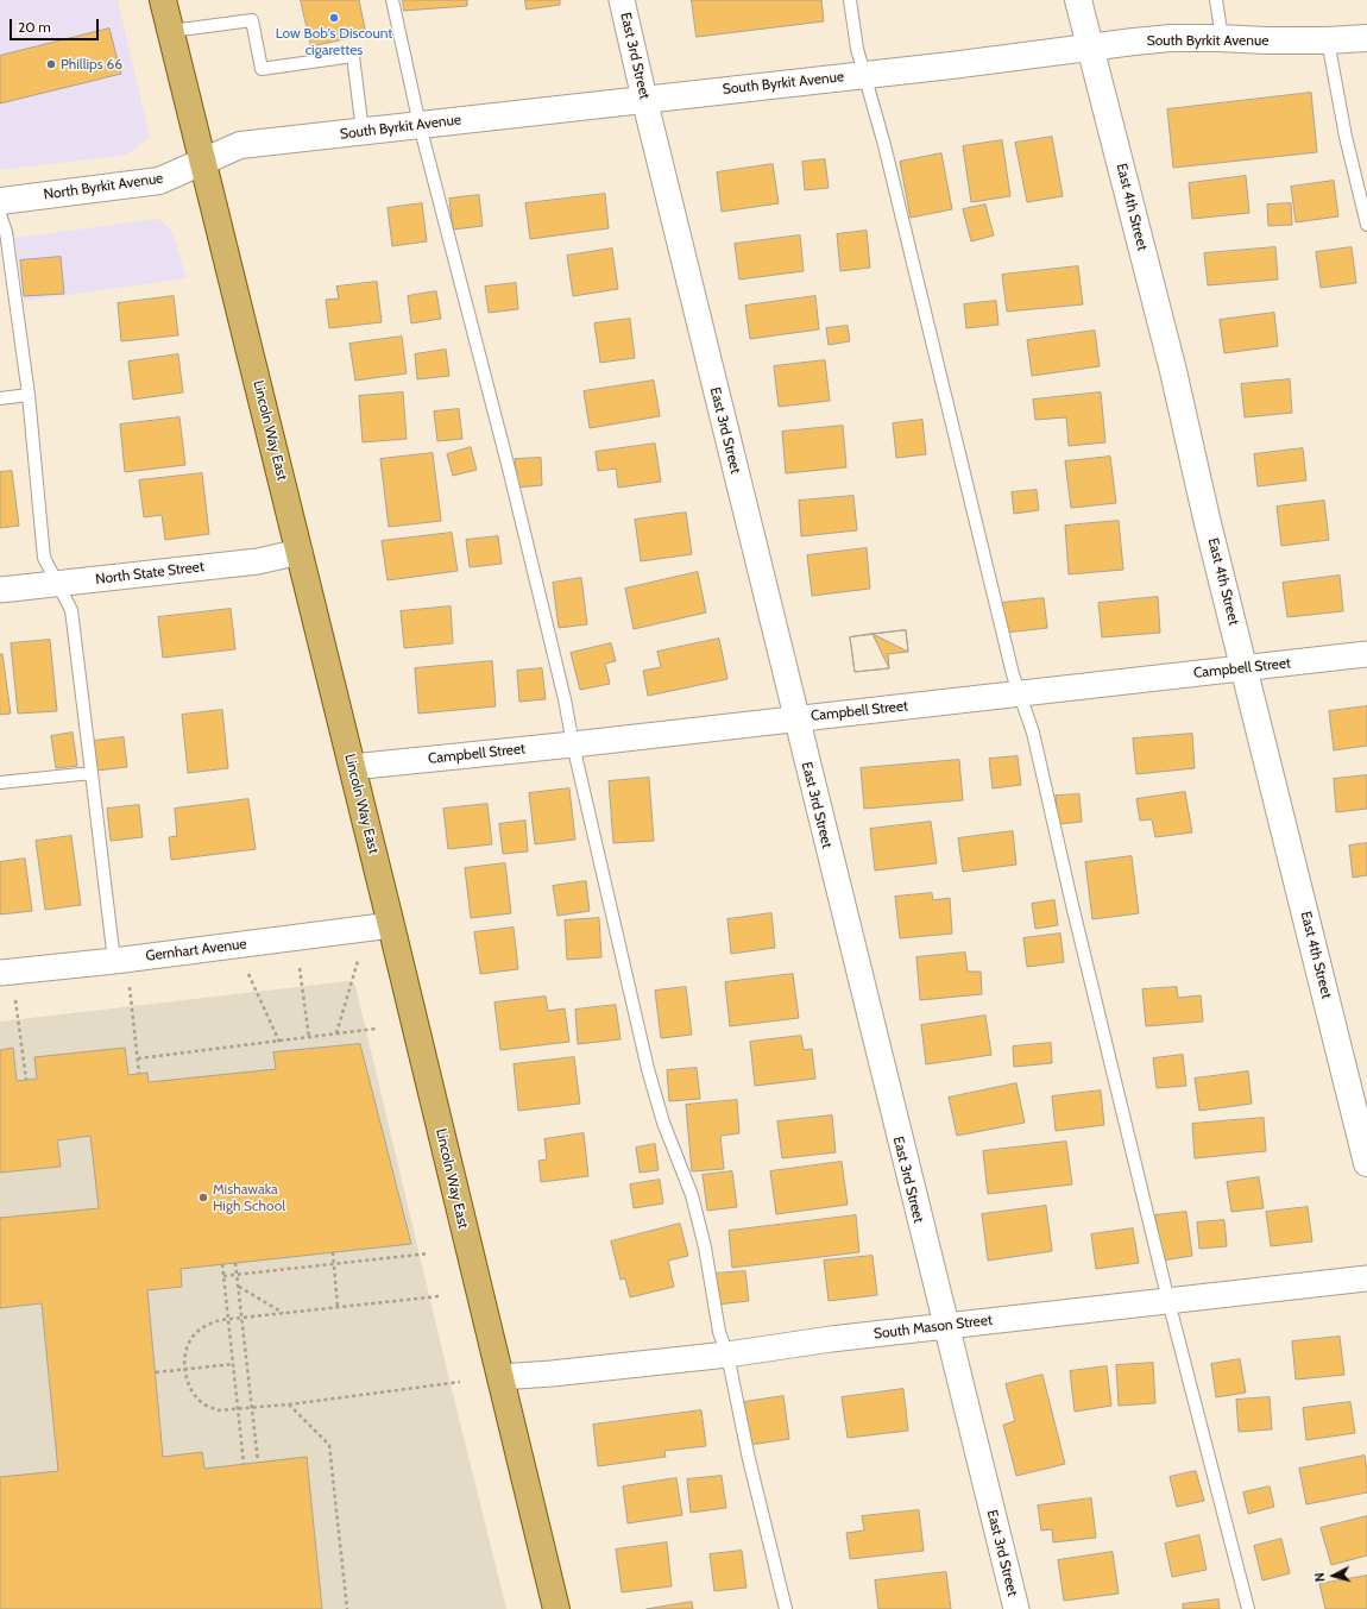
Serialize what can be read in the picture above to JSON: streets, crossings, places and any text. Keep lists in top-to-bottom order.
{
  "streets": {
    "main road": ["Lincoln Way East"],
    "street": [
      "South Byrkit Avenue",
      "East 3rd Street",
      "North Byrkit Avenue",
      "East 4th Street",
      "North State Street",
      "Campbell Street",
      "Gernhart Avenue",
      "South Mason Street"
    ]
  },
  "crossings": [
    ["South Byrkit Avenue", "East 3rd Street"],
    ["South Byrkit Avenue", "North Byrkit Avenue"],
    ["South Byrkit Avenue", "East 4th Street"],
    ["South Byrkit Avenue", "Lincoln Way East"],
    ["East 3rd Street", "Campbell Street"],
    ["East 3rd Street", "South Mason Street"],
    ["North Byrkit Avenue", "Lincoln Way East"],
    ["East 4th Street", "Campbell Street"],
    ["Lincoln Way East", "North State Street"],
    ["Lincoln Way East", "Campbell Street"],
    ["Lincoln Way East", "Gernhart Avenue"],
    ["Lincoln Way East", "South Mason Street"]
  ],
  "places": ["Low Bob's Discount cigarettes", "Phillips 66", "Mishawaka High School"],
  "scale_bar": "20 m",
  "north": "left"
}
